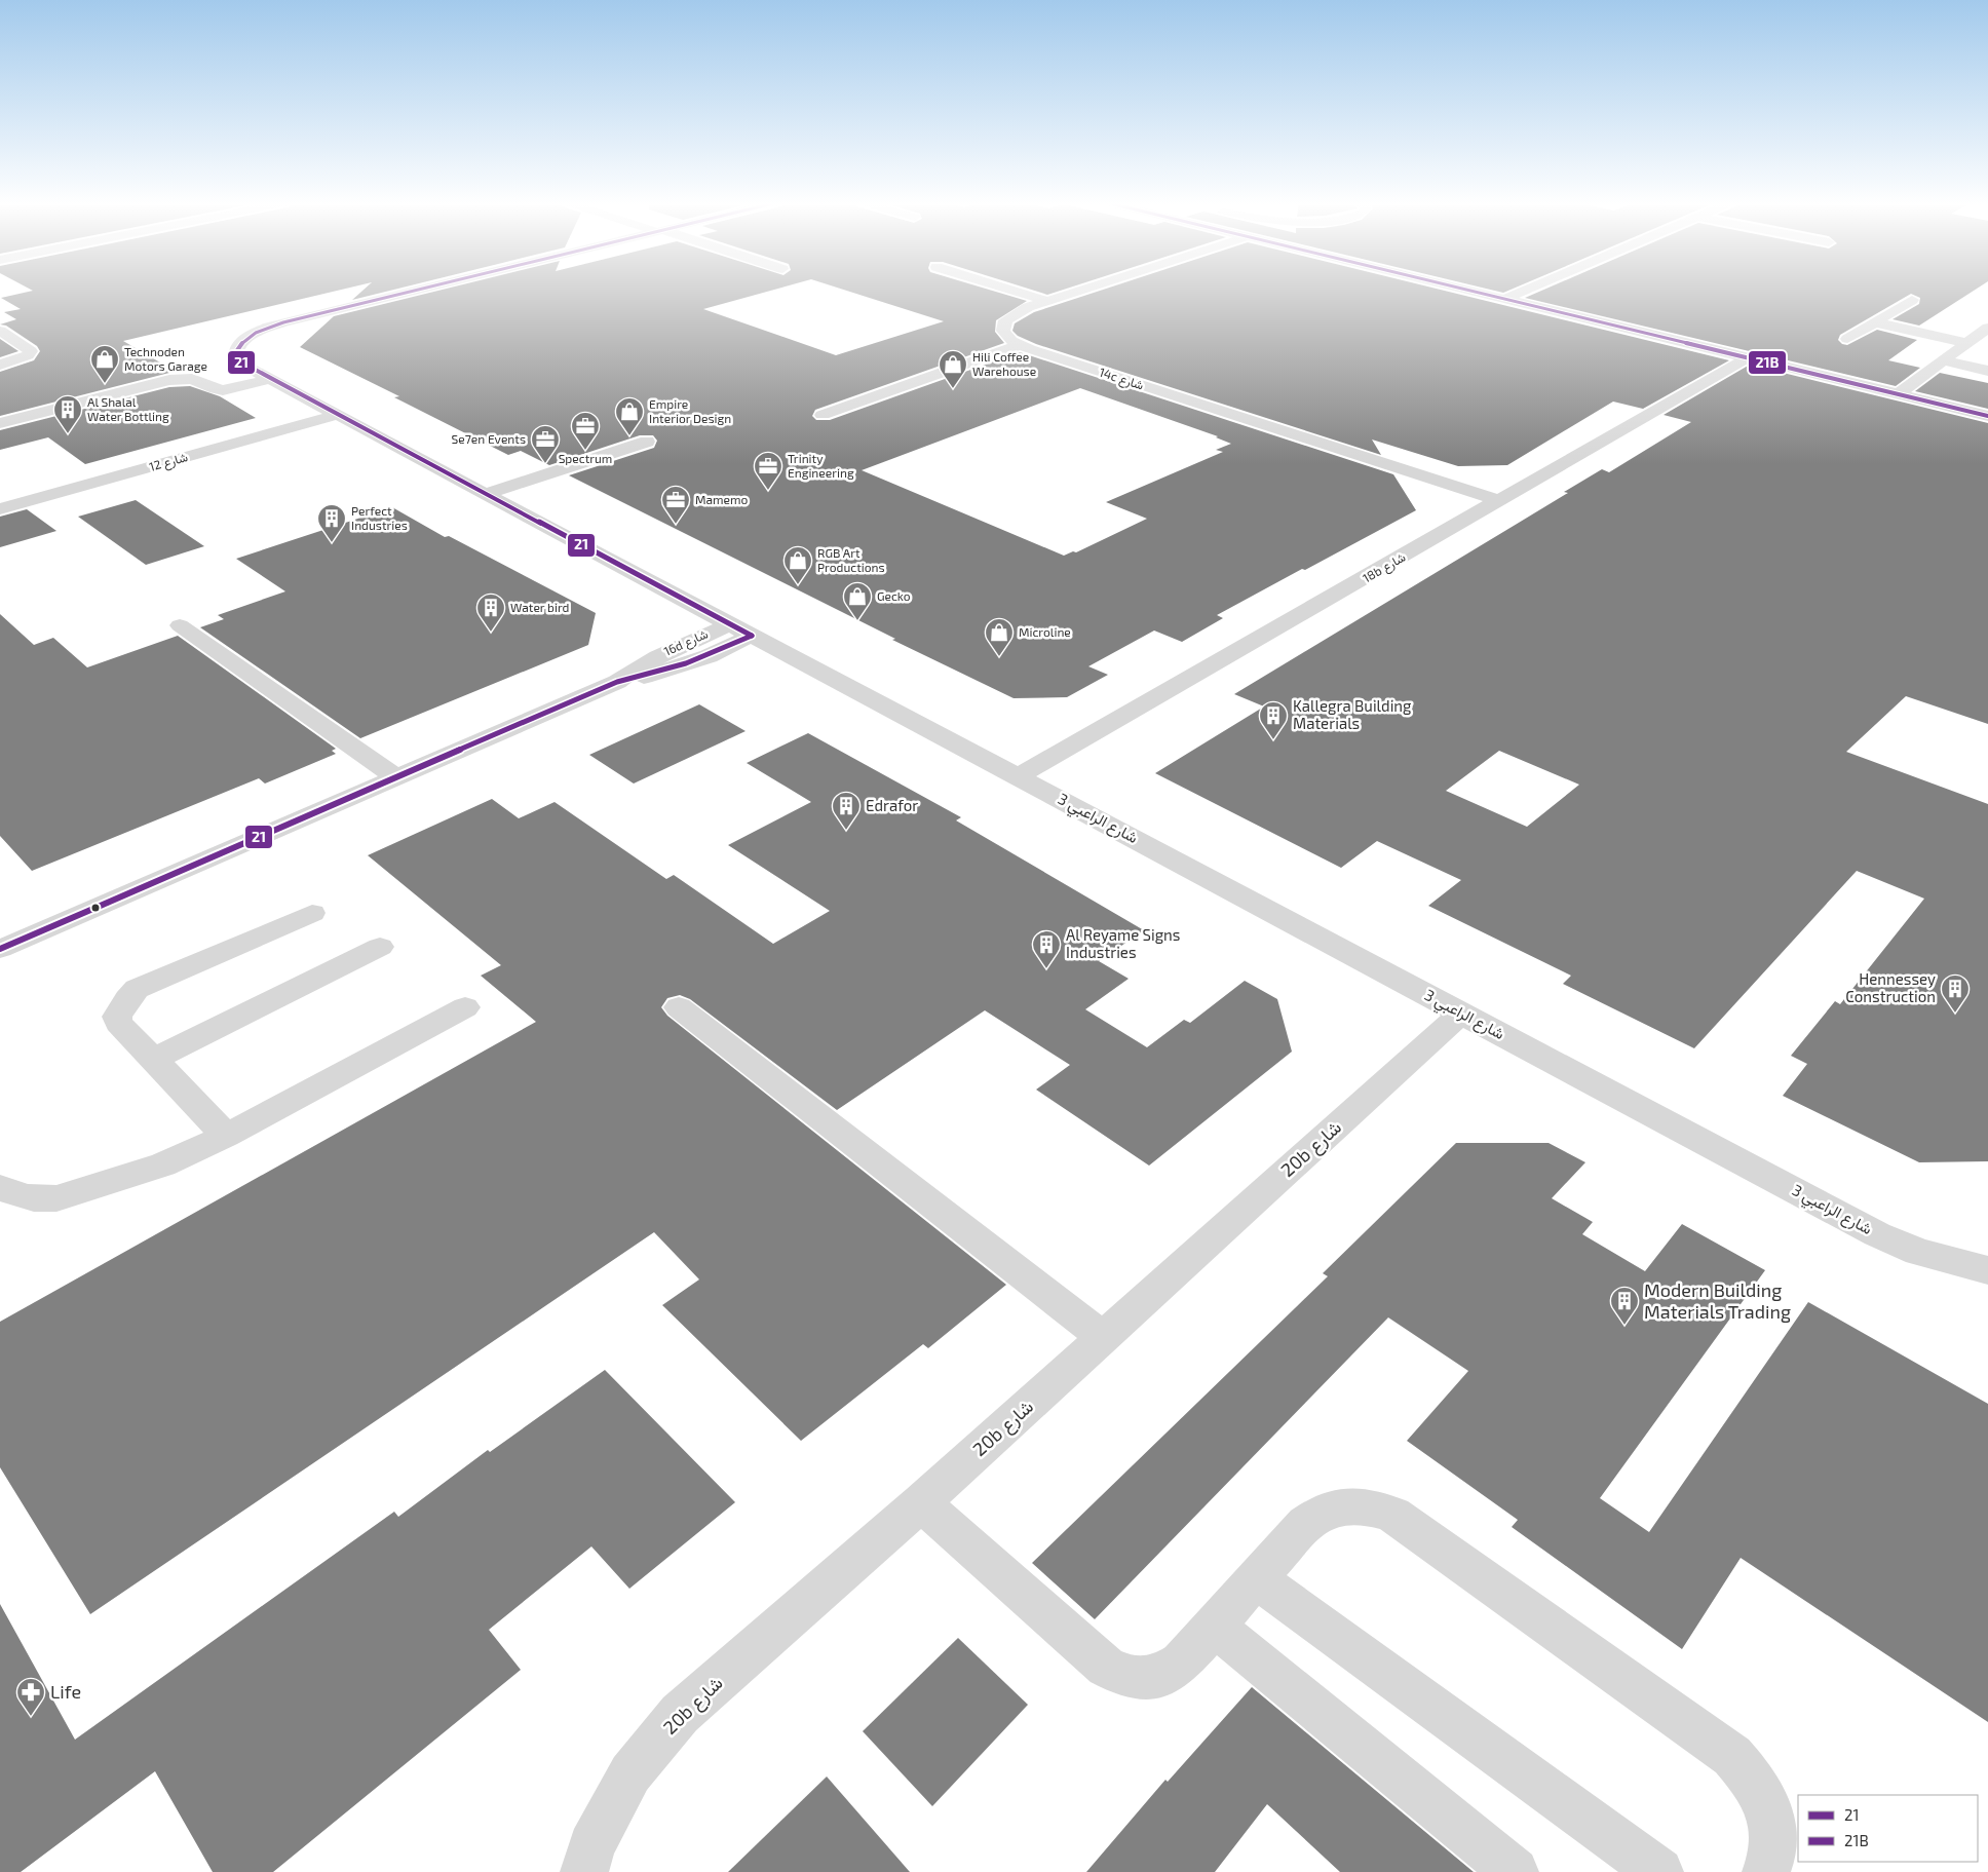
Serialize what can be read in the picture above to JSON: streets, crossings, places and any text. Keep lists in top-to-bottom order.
{
  "streets": {
    "street": [
      "14c شارع",
      "شارع 12",
      "18b شارع",
      "16d شارع",
      "شارع الراعبي 3",
      "20b شارع"
    ]
  },
  "crossings": [
    ["14c شارع", "18b شارع"],
    ["شارع 12", "شارع الراعبي 3"],
    ["18b شارع", "شارع الراعبي 3"],
    ["16d شارع", "شارع الراعبي 3"],
    ["شارع الراعبي 3", "20b شارع"]
  ],
  "places": {
    "shop": [
      "Technoden Motors Garage",
      "Hili Coffee Warehouse",
      "Empire Interior Design",
      "RGB Art Productions",
      "Gecko",
      "Microline"
    ],
    "building": [
      "Al Shalal Water Bottling",
      "Perfect Industries",
      "Water bird",
      "Kallegra Building Materials",
      "Edrafor",
      "Al Reyame Signs Industries",
      "Hennessey Construction",
      "Modern Building Materials Trading"
    ],
    "office": [
      "Spectrum",
      "Se7en Events",
      "Trinity Engineering",
      "Mamemo"
    ],
    "pharmacy": ["Life"]
  },
  "lines": ["transit line 21", "transit line 21B"],
  "legend": ["21", "21B"]
}
